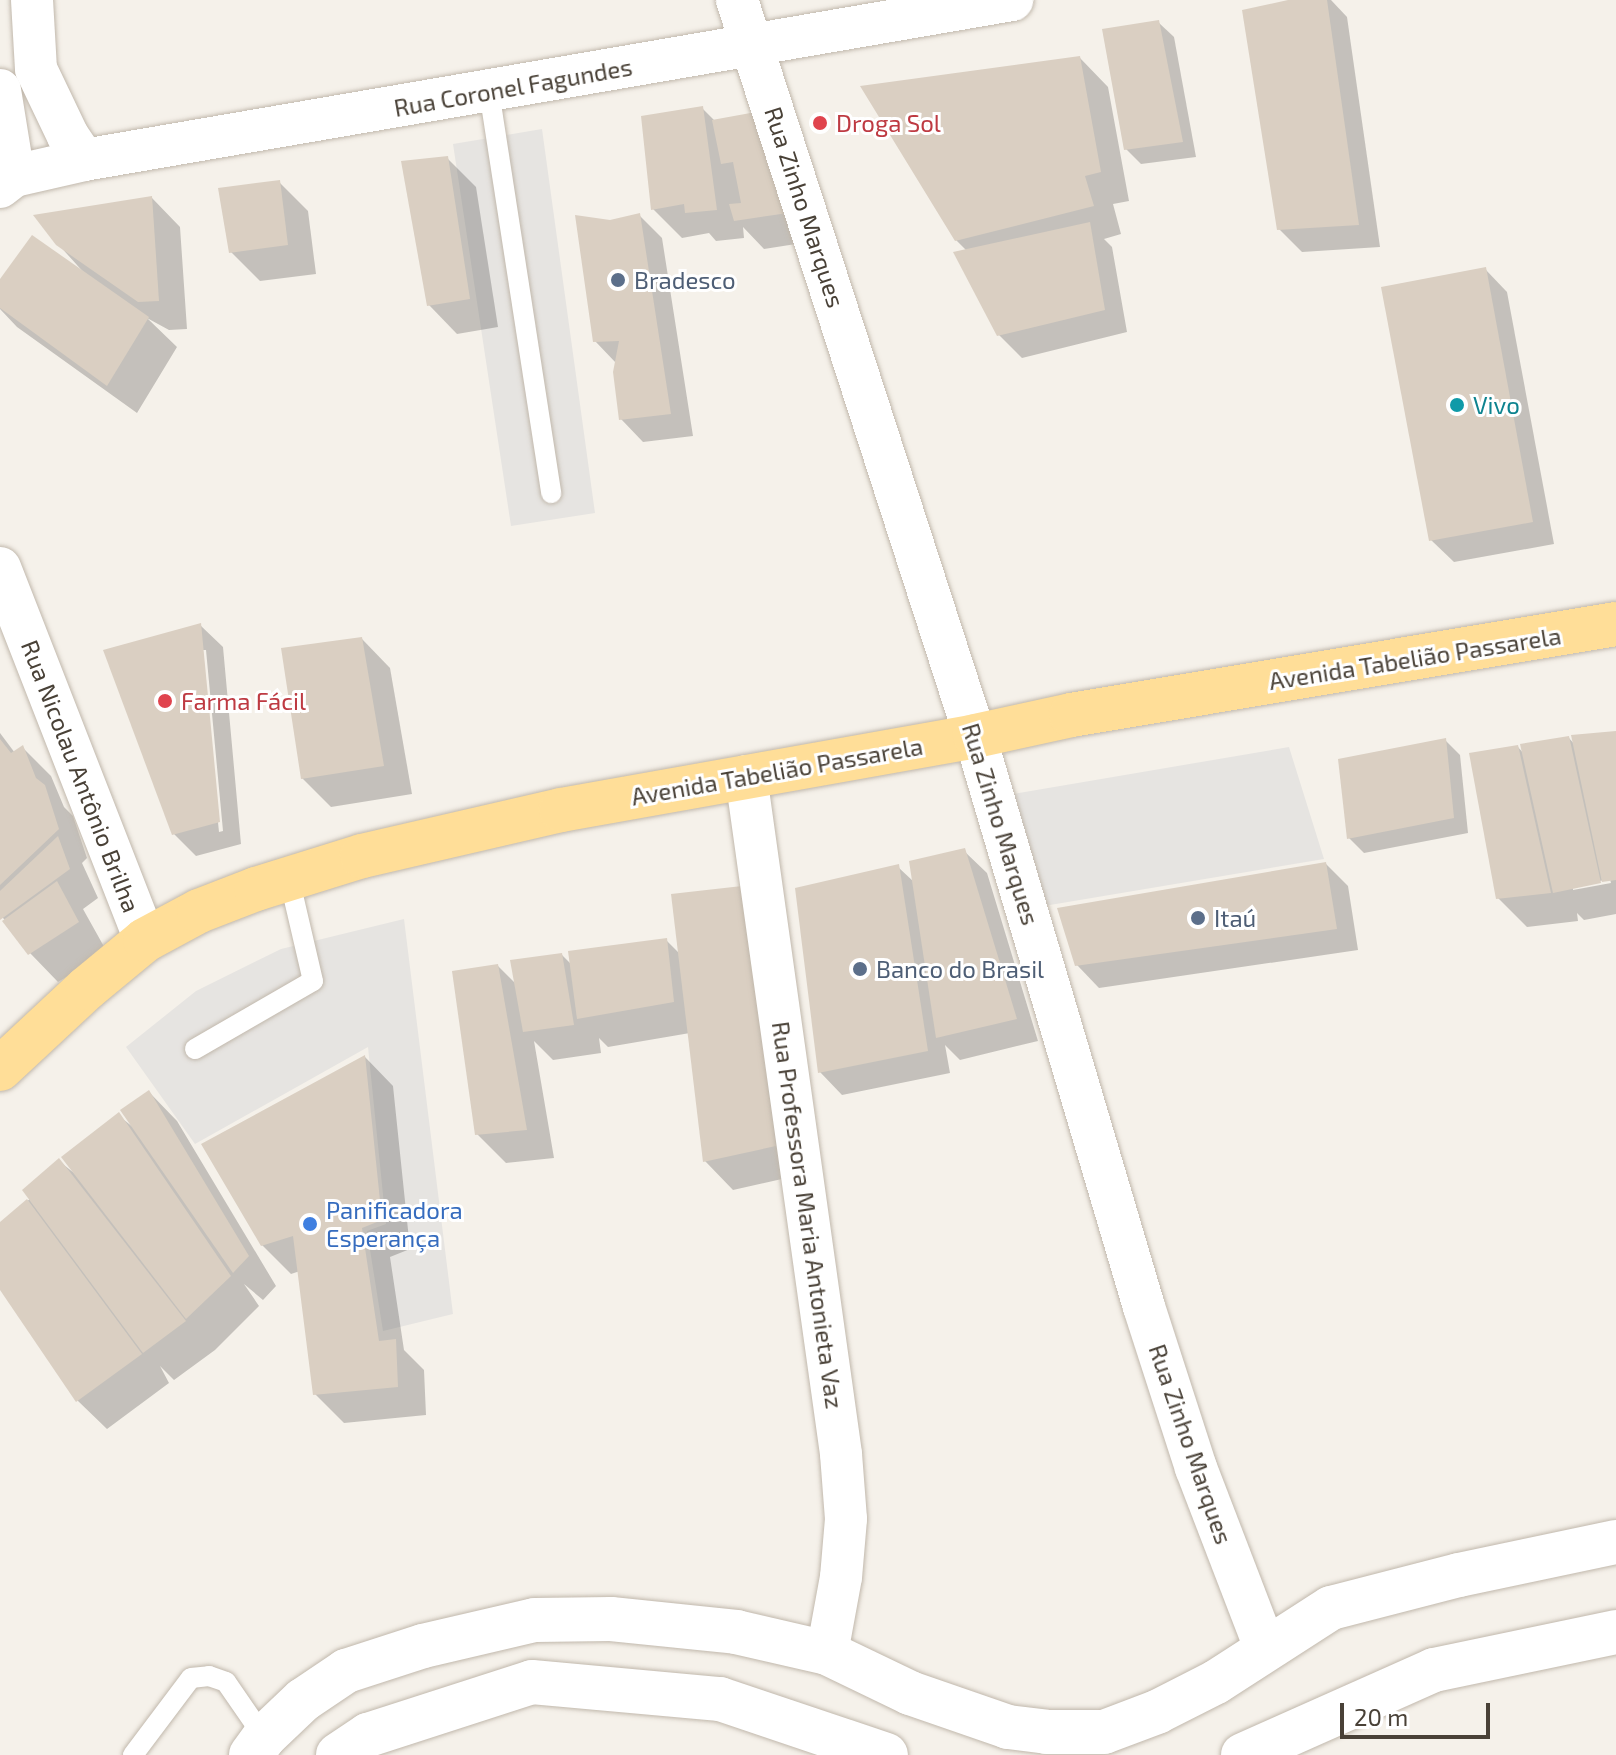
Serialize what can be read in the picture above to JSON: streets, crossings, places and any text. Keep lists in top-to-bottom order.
{
  "streets": {
    "main road": ["Avenida Tabelião Passarela"],
    "street": [
      "Rua Coronel Fagundes",
      "Rua Zinho Marques",
      "Rua Nicolau Antônio Brilha",
      "Rua Professora Maria Antonieta Vaz"
    ]
  },
  "crossings": [
    ["Rua Coronel Fagundes", "Rua Zinho Marques"],
    ["Rua Zinho Marques", "Avenida Tabelião Passarela"],
    ["Avenida Tabelião Passarela", "Rua Nicolau Antônio Brilha"],
    ["Avenida Tabelião Passarela", "Rua Professora Maria Antonieta Vaz"]
  ],
  "places": [
    "Droga Sol",
    "Bradesco",
    "Vivo",
    "Farma Fácil",
    "Itaú",
    "Banco do Brasil",
    "Panificadora Esperança"
  ],
  "scale_bar": "20 m"
}
